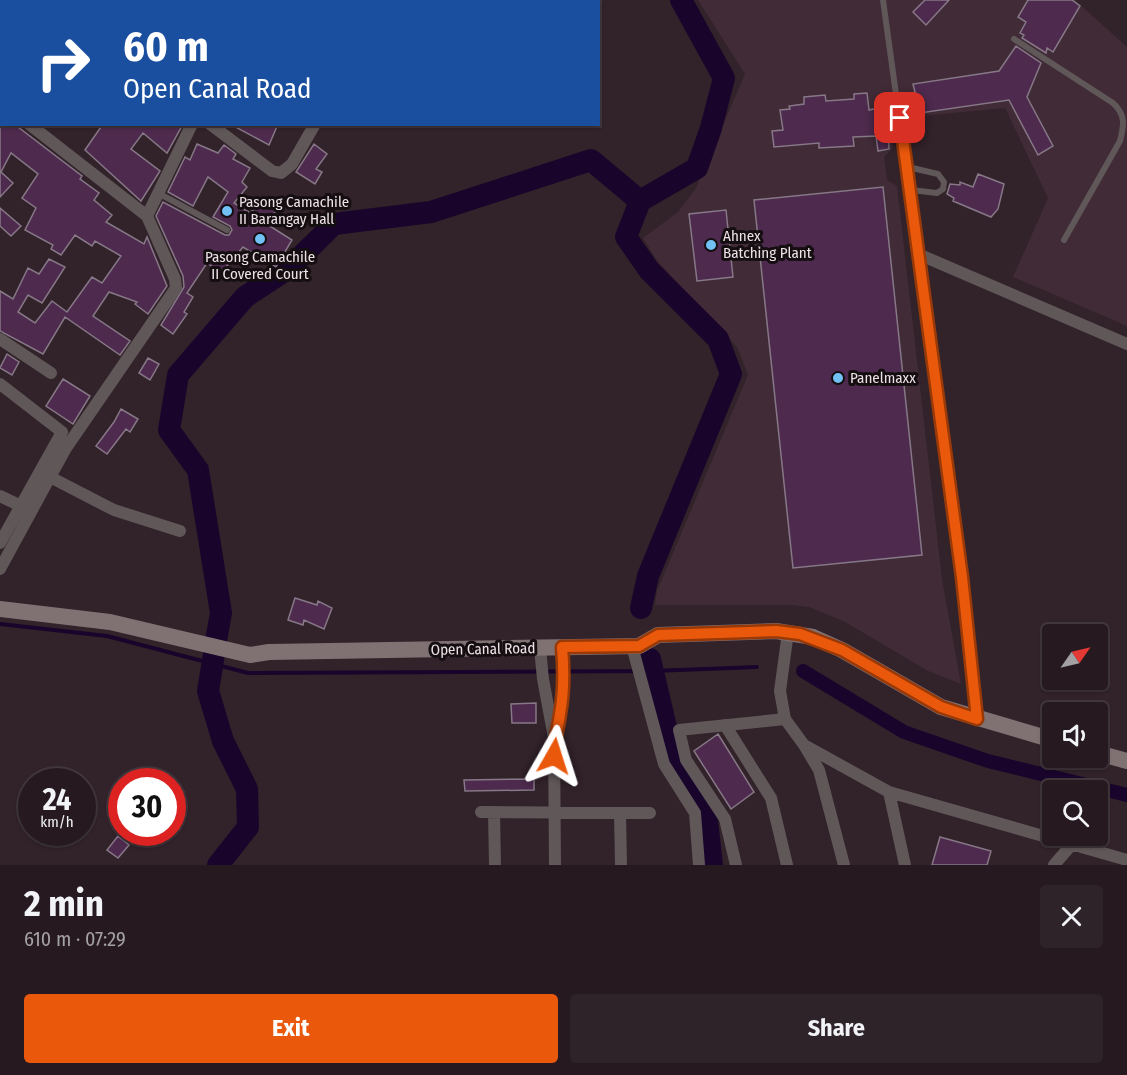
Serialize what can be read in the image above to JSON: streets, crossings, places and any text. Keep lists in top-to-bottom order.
{
  "streets": {
    "main road": ["Open Canal Road"]
  },
  "places": [
    "Pasong Camachile II Barangay Hall",
    "Pasong Camachile II Covered Court",
    "Ahnex Batching Plant",
    "Panelmaxx"
  ],
  "north": "top right",
  "page": {
    "turn": ["60 m", "Open Canal Road"],
    "speed": "24 km/h",
    "limit": "30",
    "heading": ["2 min", "610 m · 07:29"],
    "buttons": ["Exit", "Share"]
  }
}
